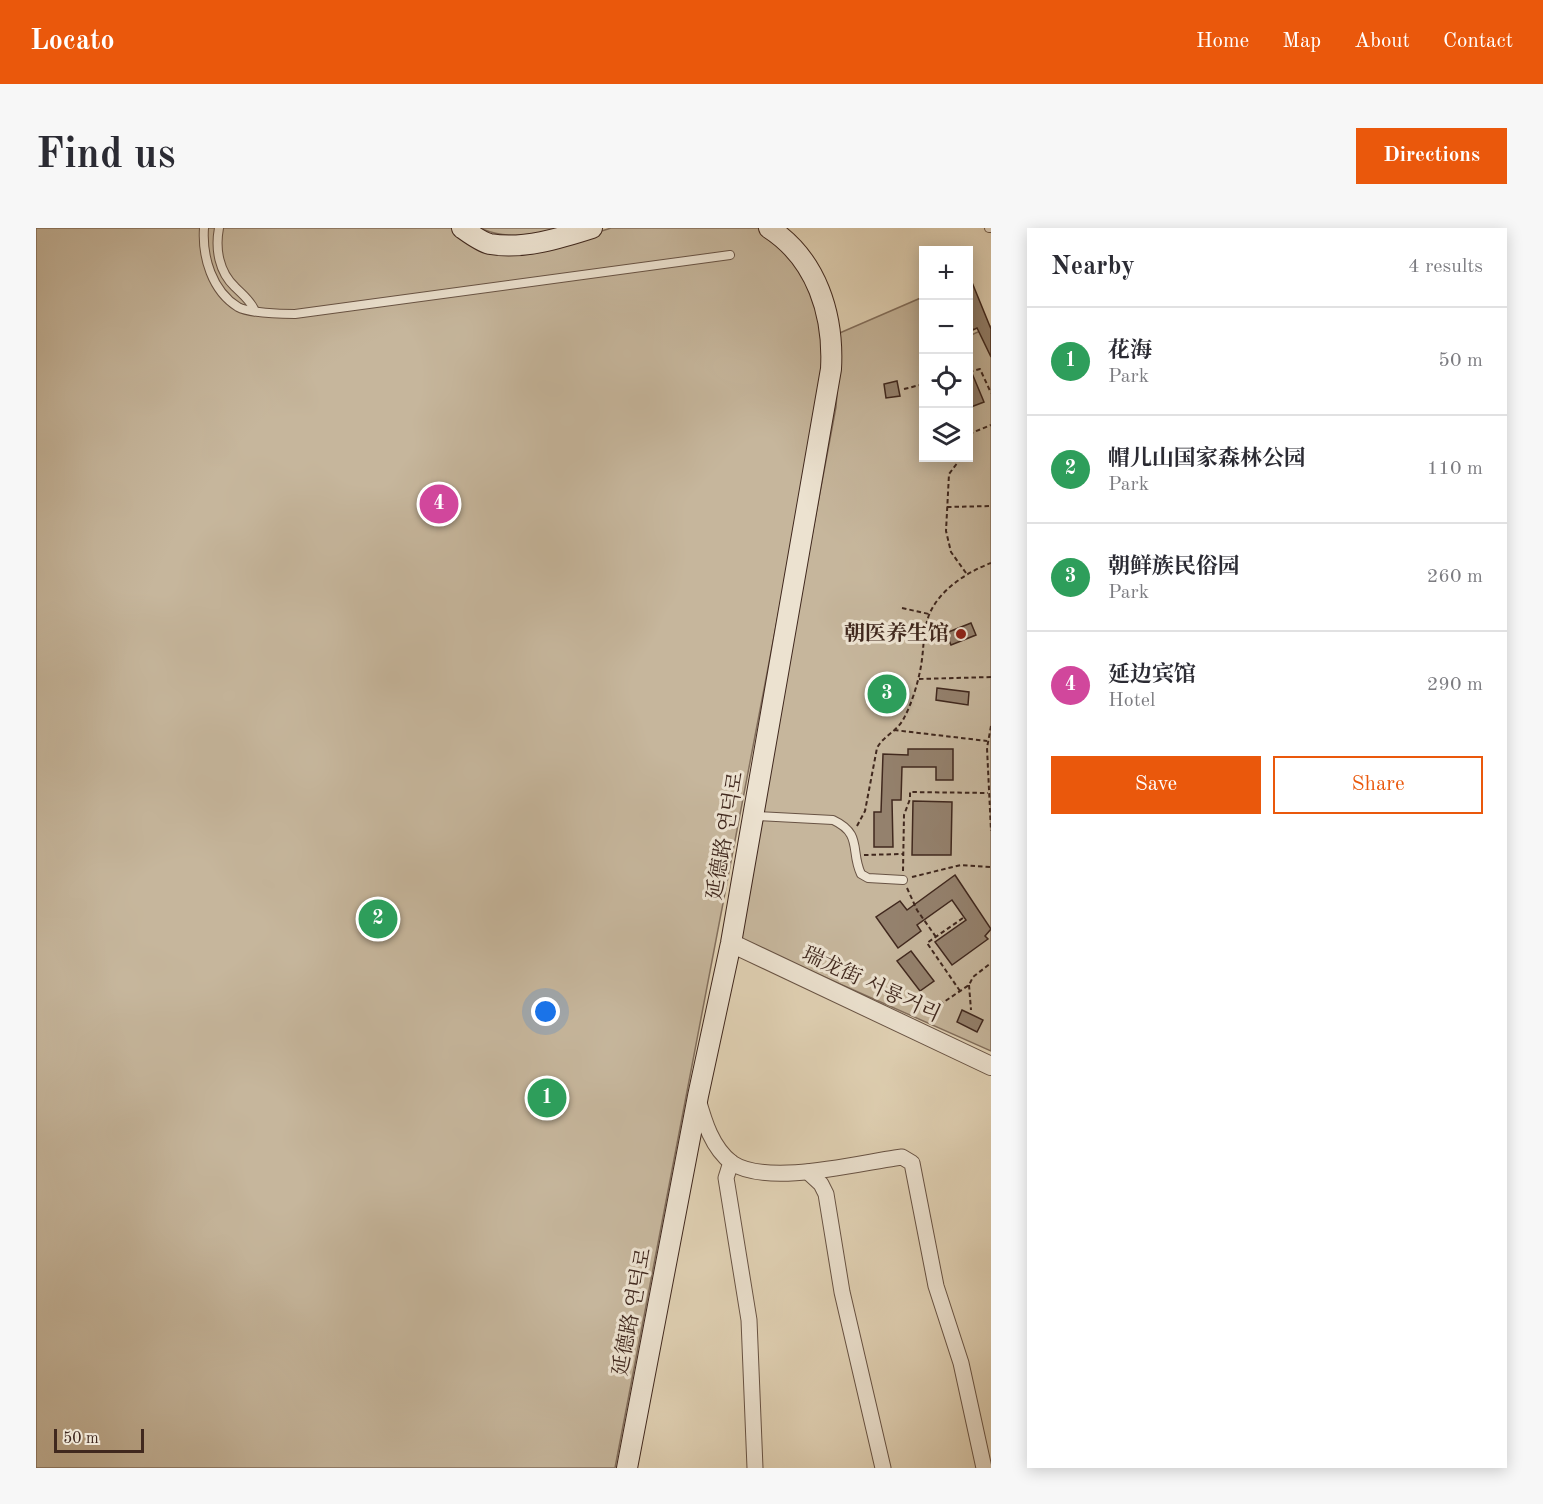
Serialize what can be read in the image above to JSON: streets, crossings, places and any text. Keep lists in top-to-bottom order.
{
  "streets": {
    "main road": ["延德路 연덕로"],
    "street": ["瑞龙街 서룡거리"]
  },
  "crossings": [
    ["延德路 연덕로", "瑞龙街 서룡거리"]
  ],
  "places": ["朝医养生馆"],
  "scale_bar": "50 m",
  "page": {
    "header": "Locato",
    "nav": [
      "Home",
      "Map",
      "About",
      "Contact"
    ],
    "buttons": [
      "Directions",
      ["Save", "Share"]
    ],
    "title": "Find us",
    "heading": ["Nearby", "4 results"],
    "map_buttons": ["+", "−"],
    "list": [
      {
        "mark": "1",
        "name": "花海",
        "note": "Park",
        "value": "50 m"
      },
      {
        "mark": "2",
        "name": "帽儿山国家森林公园",
        "note": "Park",
        "value": "110 m"
      },
      {
        "mark": "3",
        "name": "朝鲜族民俗园",
        "note": "Park",
        "value": "260 m"
      },
      {
        "mark": "4",
        "name": "延边宾馆",
        "note": "Hotel",
        "value": "290 m"
      }
    ],
    "pins": [
      "4",
      "3",
      "2",
      "1"
    ],
    "scale": "50 m"
  }
}
